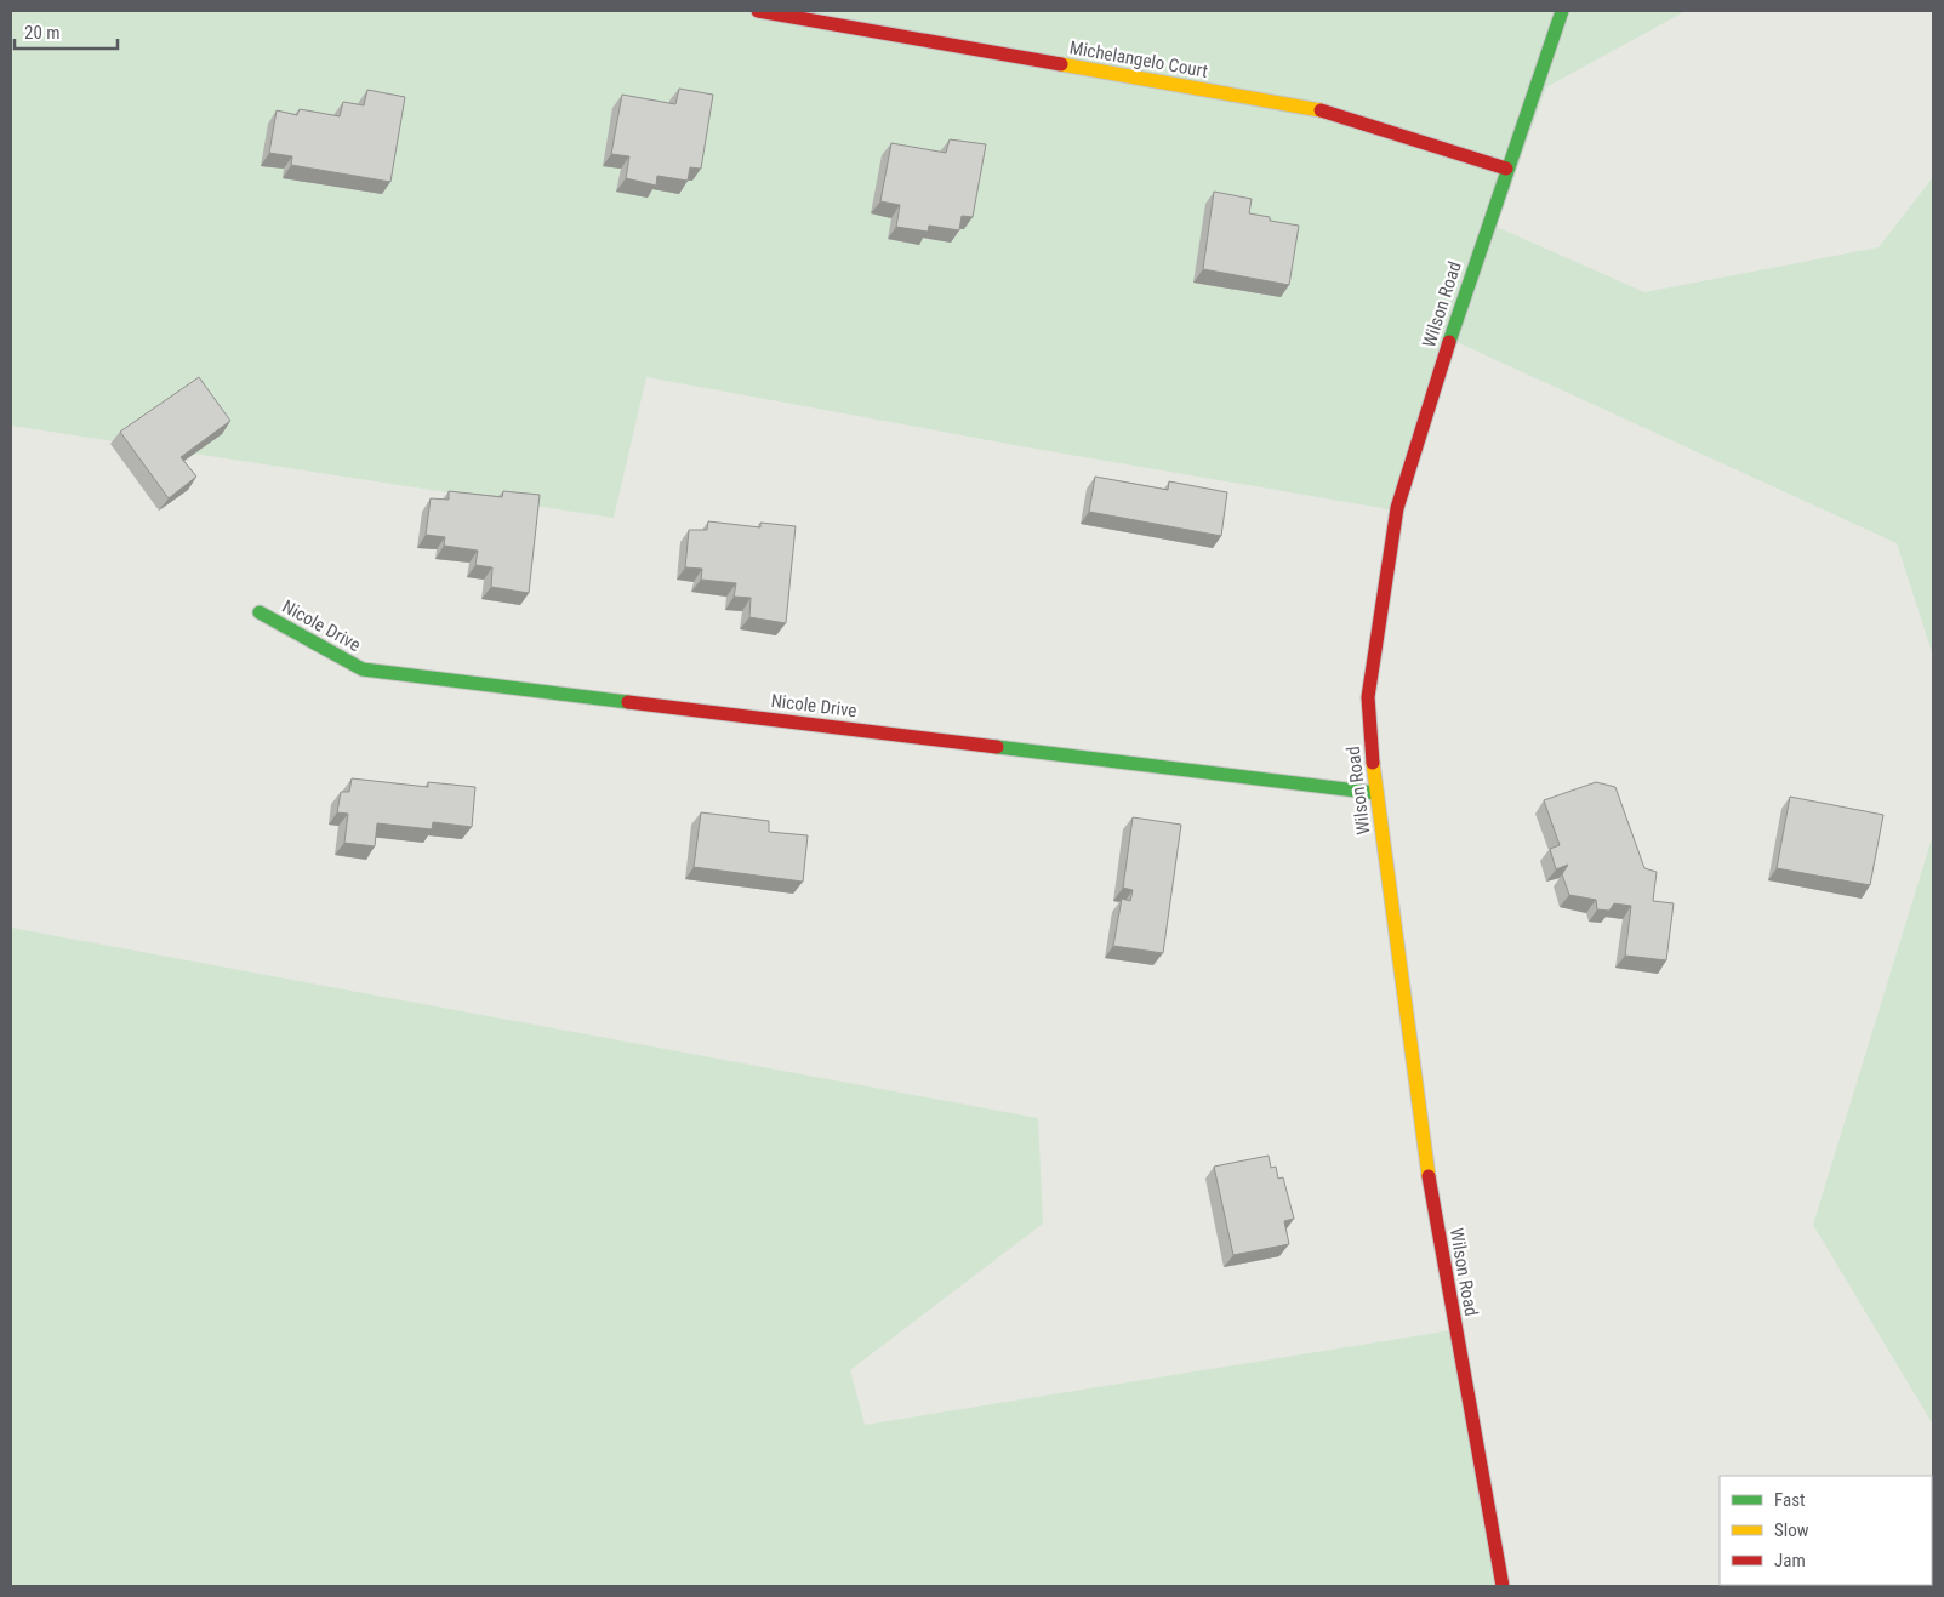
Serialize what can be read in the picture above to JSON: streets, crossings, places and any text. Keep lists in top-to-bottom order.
{
  "streets": {
    "street": ["Michelangelo Court", "Wilson Road", "Nicole Drive"]
  },
  "crossings": [
    ["Michelangelo Court", "Wilson Road"],
    ["Wilson Road", "Nicole Drive"]
  ],
  "legend": ["Fast", "Slow", "Jam"],
  "scale_bar": "20 m"
}
